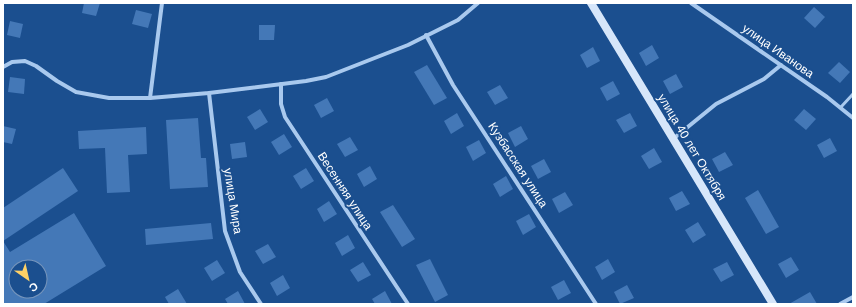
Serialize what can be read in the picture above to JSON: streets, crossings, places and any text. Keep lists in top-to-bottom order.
{
  "streets": {
    "street": [
      "улица Иванова",
      "улица 40 лет Октября",
      "Кузбасская улица",
      "Весенняя улица",
      "улица Мира"
    ]
  },
  "north": "bottom right"
}
